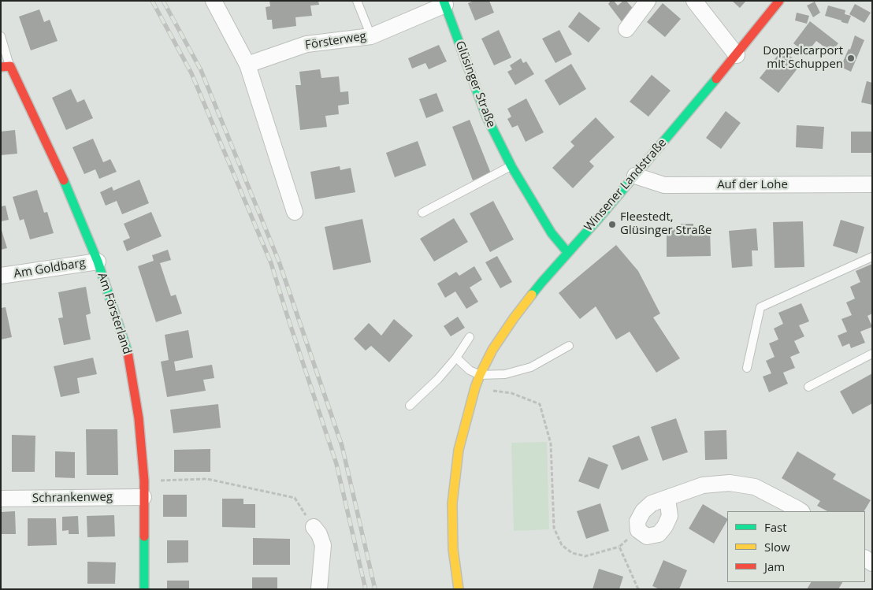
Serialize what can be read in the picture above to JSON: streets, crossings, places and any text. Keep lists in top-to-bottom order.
{
  "streets": {
    "street": [
      "Försterweg",
      "Glüsinger Straße",
      "Winsener Landstraße",
      "Auf der Lohe",
      "Am Goldbarg",
      "Am Försterland",
      "Schrankenweg"
    ]
  },
  "crossings": [
    ["Försterweg", "Glüsinger Straße"],
    ["Glüsinger Straße", "Winsener Landstraße"],
    ["Winsener Landstraße", "Auf der Lohe"],
    ["Am Goldbarg", "Am Försterland"],
    ["Am Försterland", "Schrankenweg"]
  ],
  "places": ["Doppelcarport mit Schuppen", "Fleestedt, Glüsinger Straße"],
  "legend": ["Fast", "Slow", "Jam"]
}
